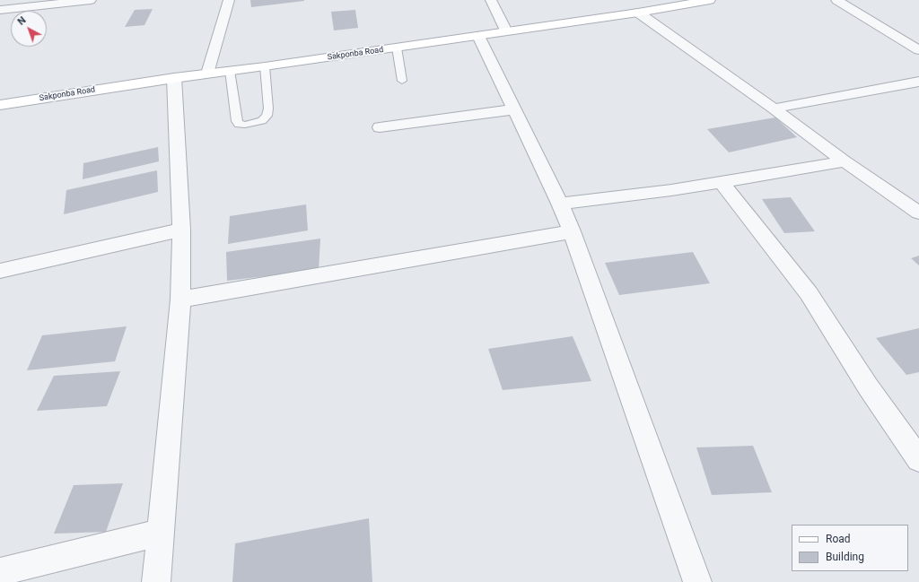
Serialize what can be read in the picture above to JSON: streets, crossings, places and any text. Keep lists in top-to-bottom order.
{
  "streets": {
    "main road": ["Sakponba Road"]
  },
  "legend": ["Road", "Building"],
  "north": "top left"
}
